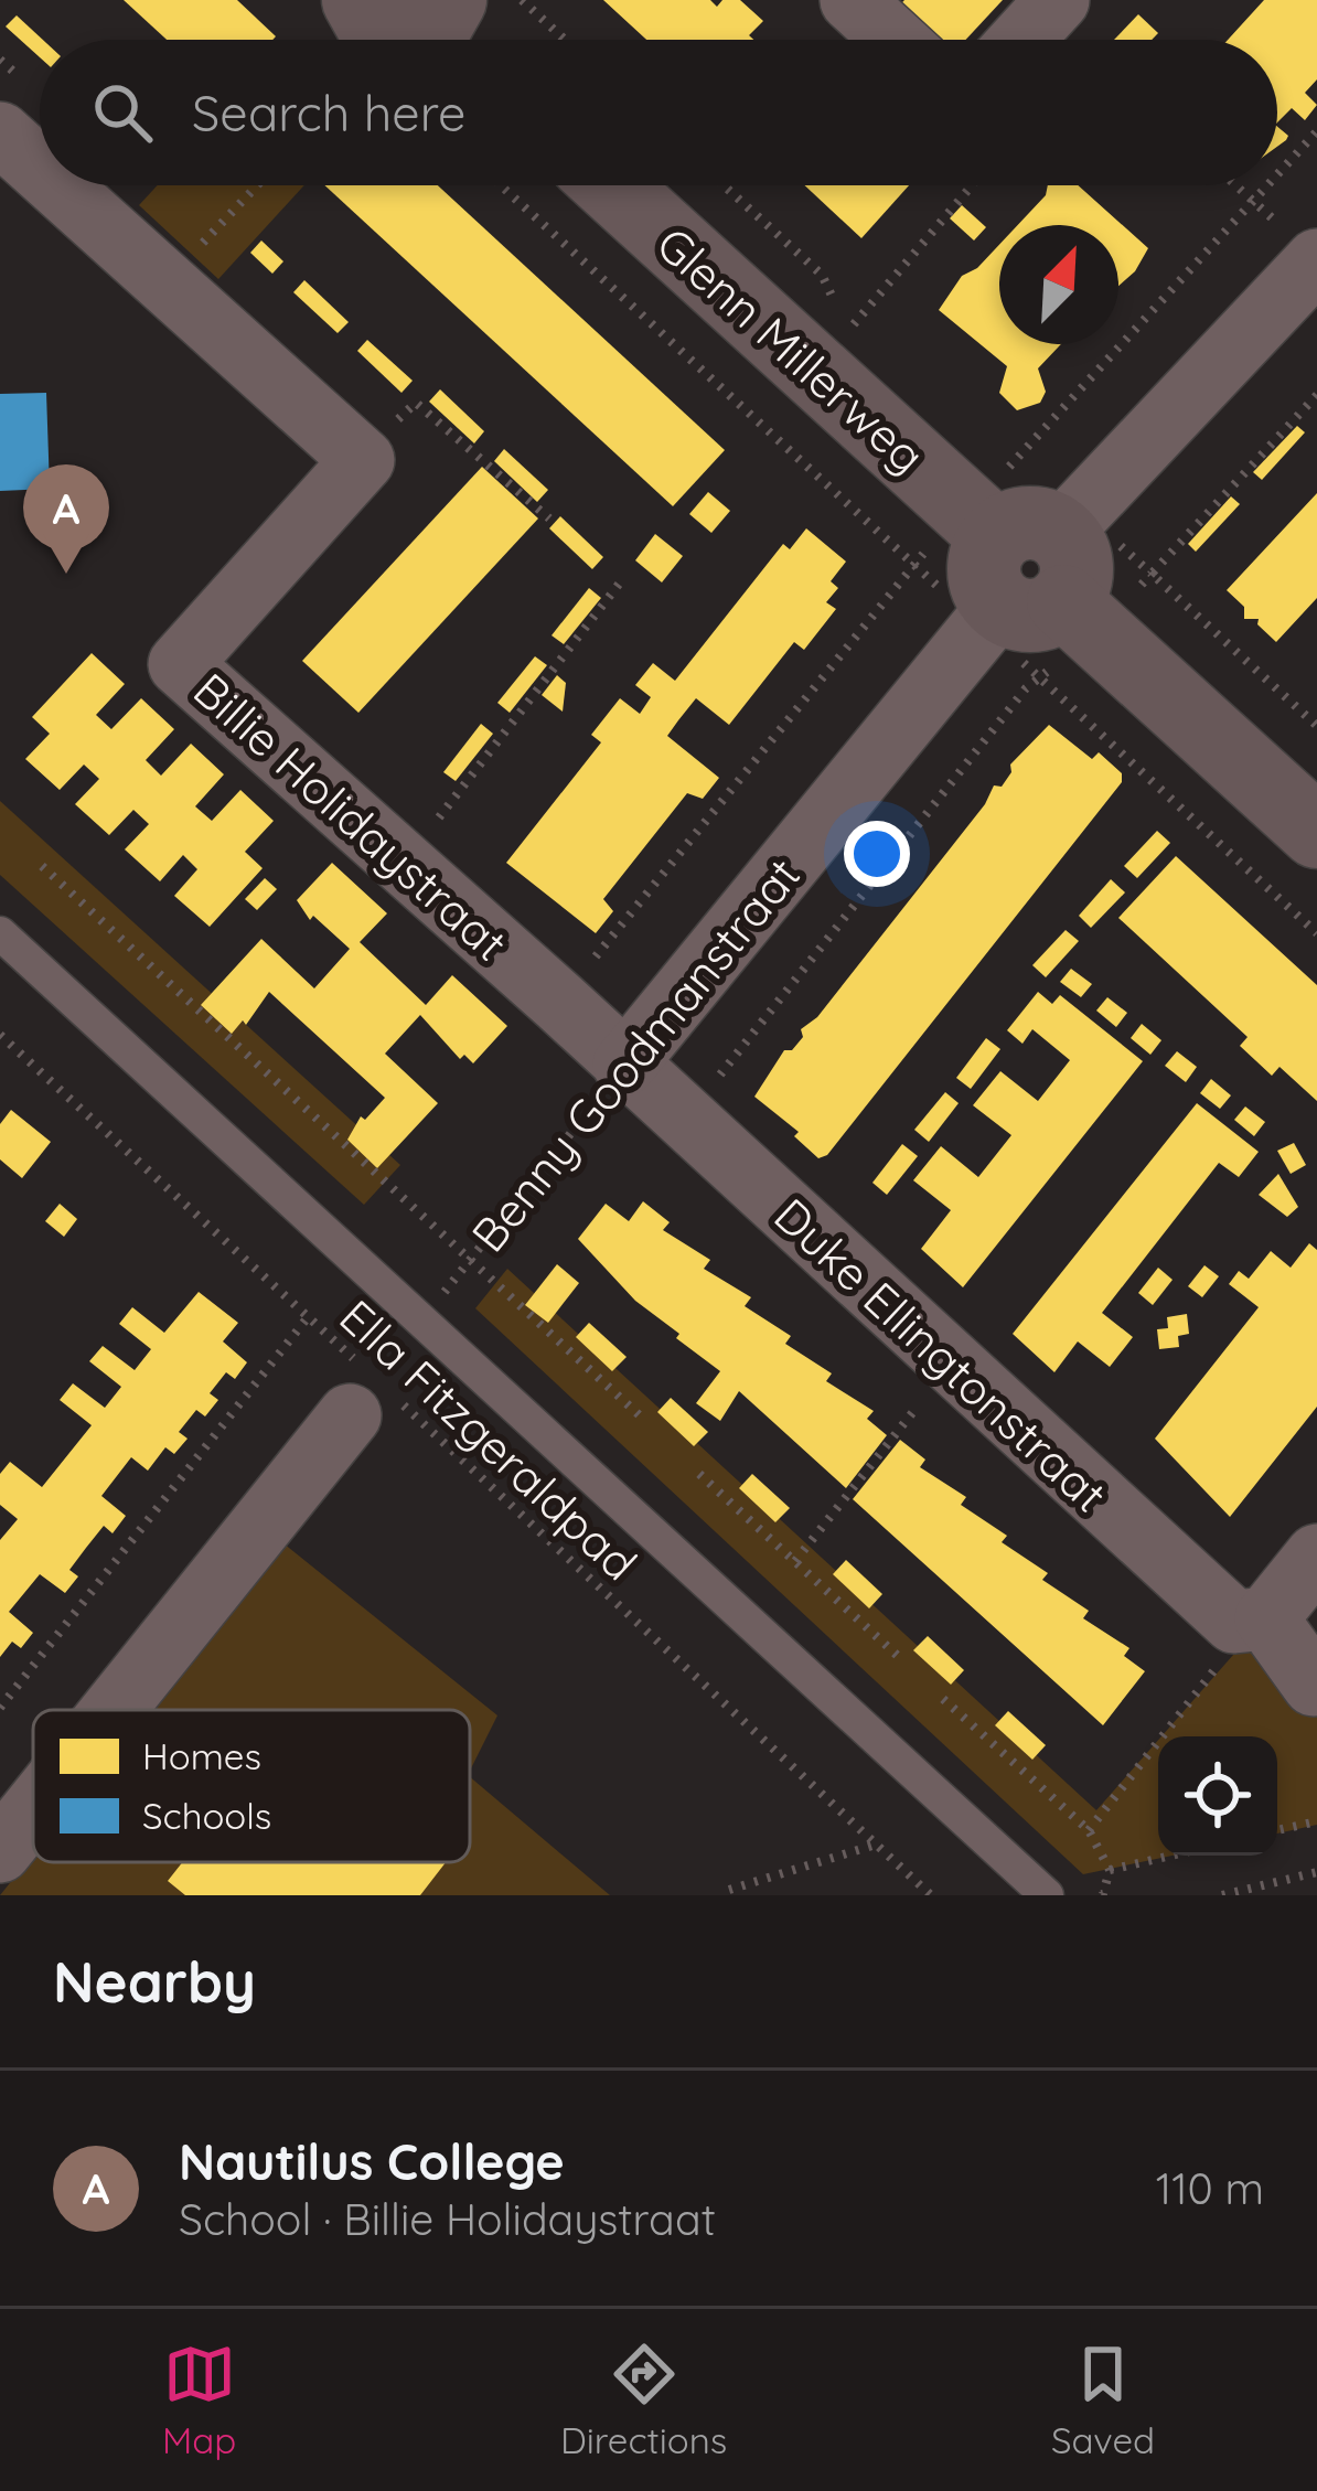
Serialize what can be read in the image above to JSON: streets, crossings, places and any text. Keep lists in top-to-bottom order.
{
  "streets": {
    "street": [
      "Glenn Millerweg",
      "Billie Holidaystraat",
      "Benny Goodmanstraat",
      "Duke Ellingtonstraat"
    ],
    "path": ["Ella Fitzgeraldpad"]
  },
  "crossings": [
    ["Glenn Millerweg", "Benny Goodmanstraat"],
    ["Billie Holidaystraat", "Benny Goodmanstraat"],
    ["Billie Holidaystraat", "Duke Ellingtonstraat"],
    ["Benny Goodmanstraat", "Duke Ellingtonstraat"]
  ],
  "legend": ["Homes", "Schools"],
  "north": "top right",
  "page": {
    "search": "Search here",
    "pins": "A",
    "heading": "Nearby",
    "list": [
      {
        "mark": "A",
        "name": "Nautilus College",
        "note": "School · Billie Holidaystraat",
        "value": "110 m"
      }
    ],
    "nav": ["Map", "Directions", "Saved"]
  }
}
